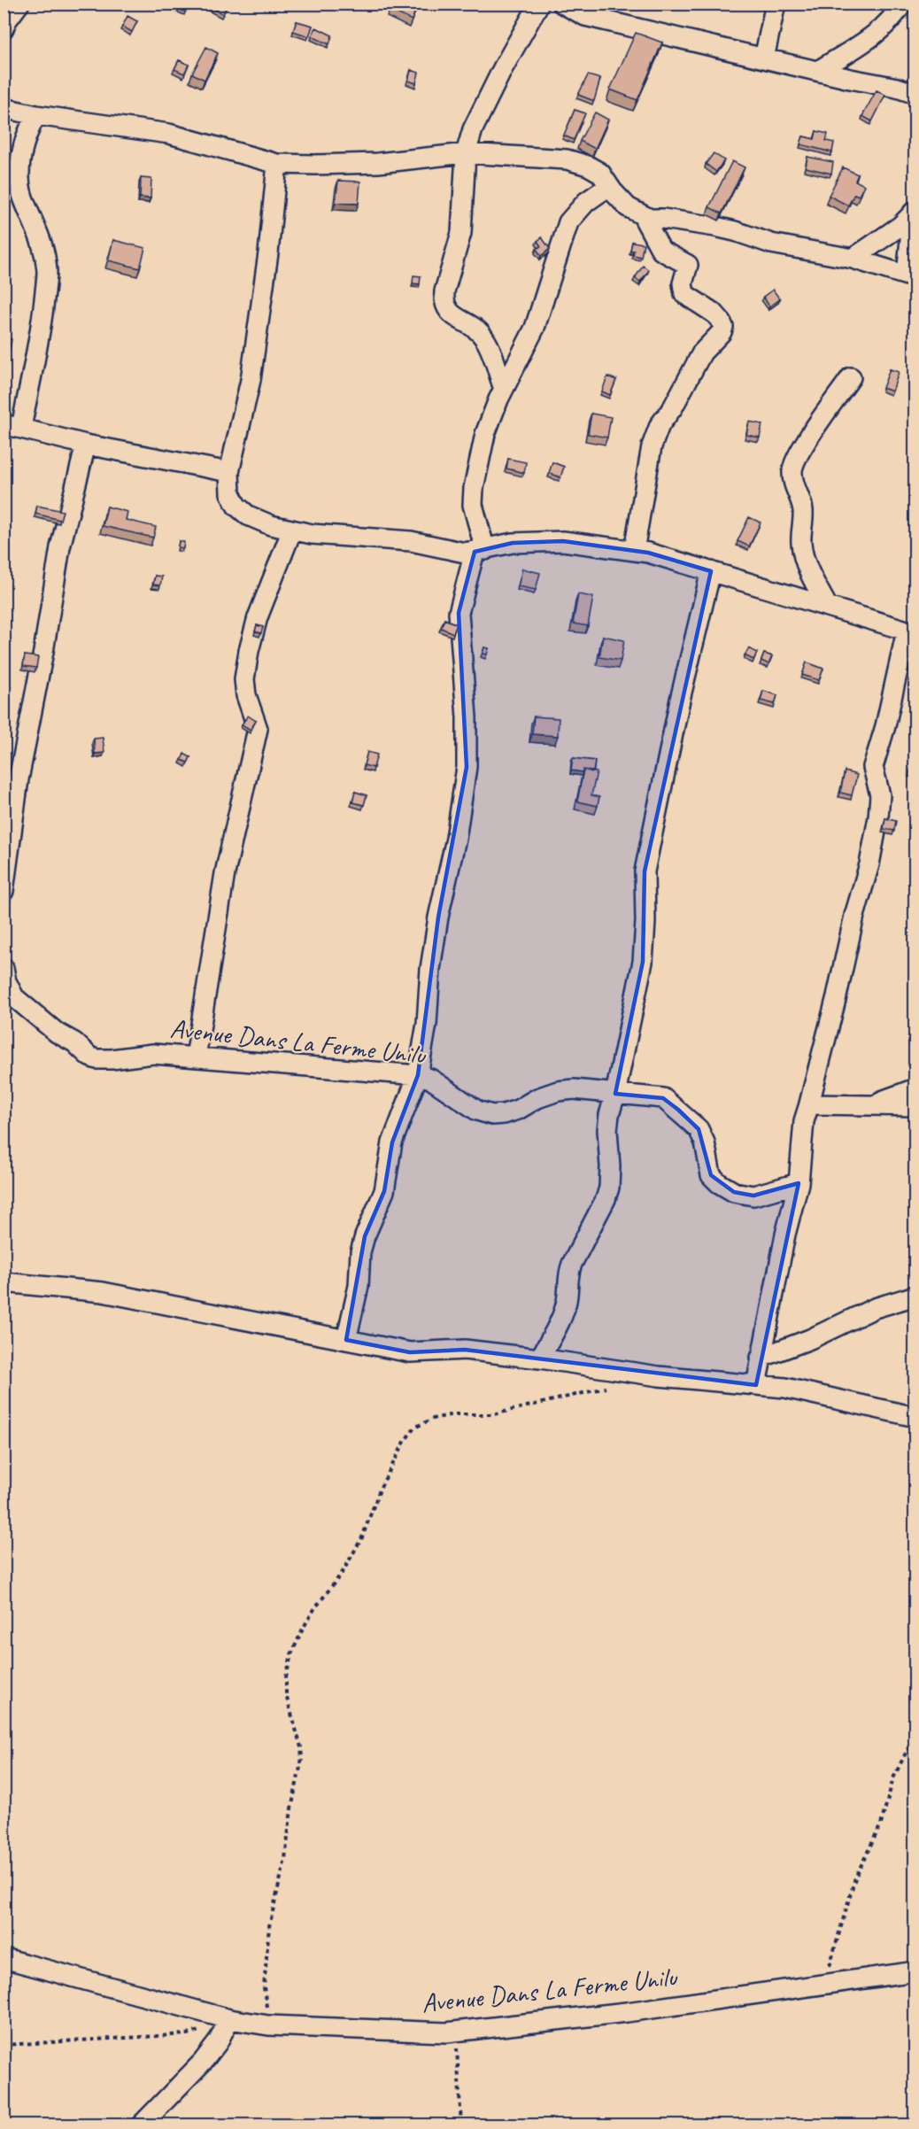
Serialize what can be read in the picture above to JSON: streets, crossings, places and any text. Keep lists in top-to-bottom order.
{
  "streets": {
    "street": ["Avenue Dans La Ferme Unilu"]
  }
}
